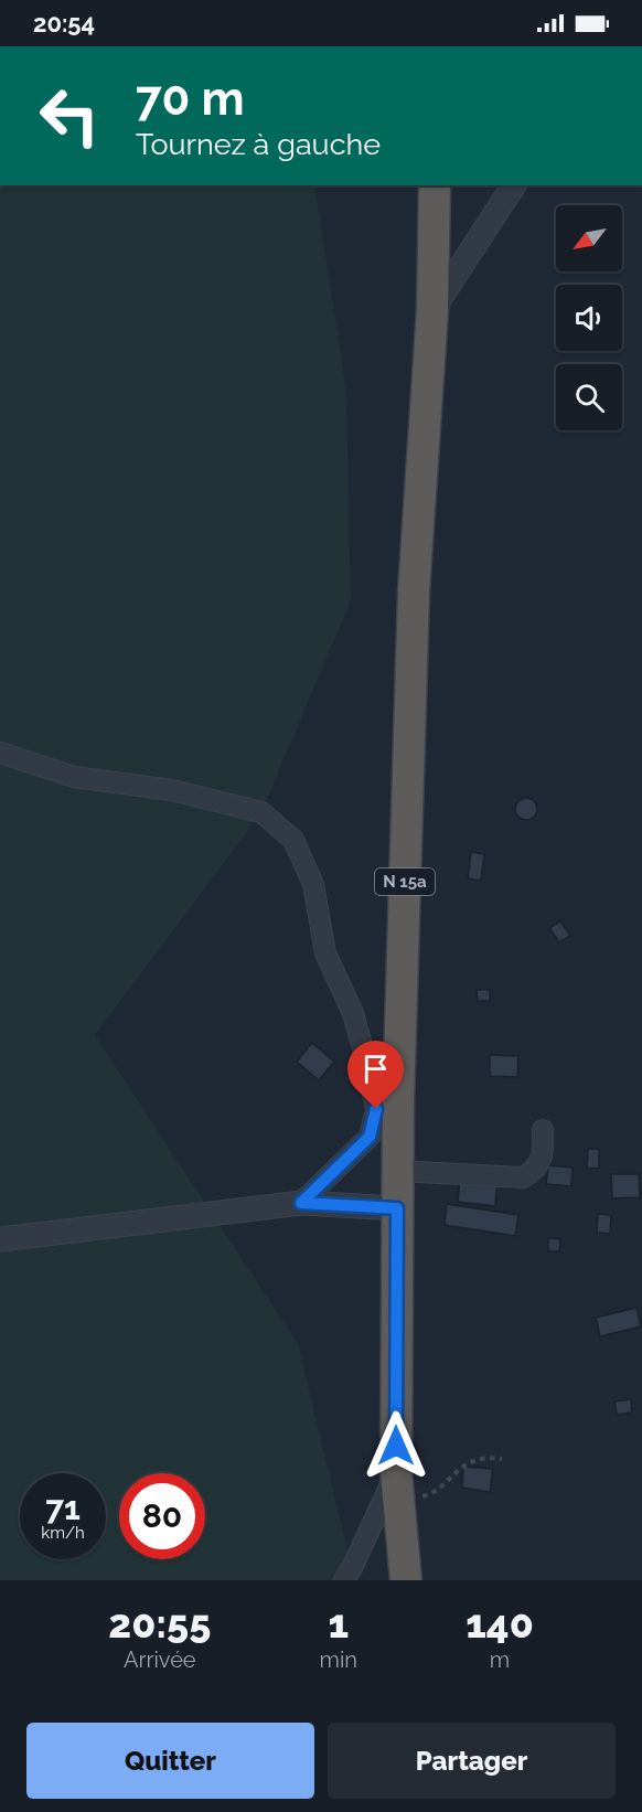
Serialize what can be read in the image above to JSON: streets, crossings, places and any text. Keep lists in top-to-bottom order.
{
  "streets": {
    "highway": ["N 15a"]
  },
  "north": "bottom left",
  "page": {
    "status": "20:54",
    "turn": ["70 m", "Tournez à gauche"],
    "speed": "71 km/h",
    "limit": "80",
    "eta": [
      "20:55",
      "Arrivée",
      "1",
      "min",
      "140",
      "m"
    ],
    "buttons": ["Quitter", "Partager"]
  }
}
